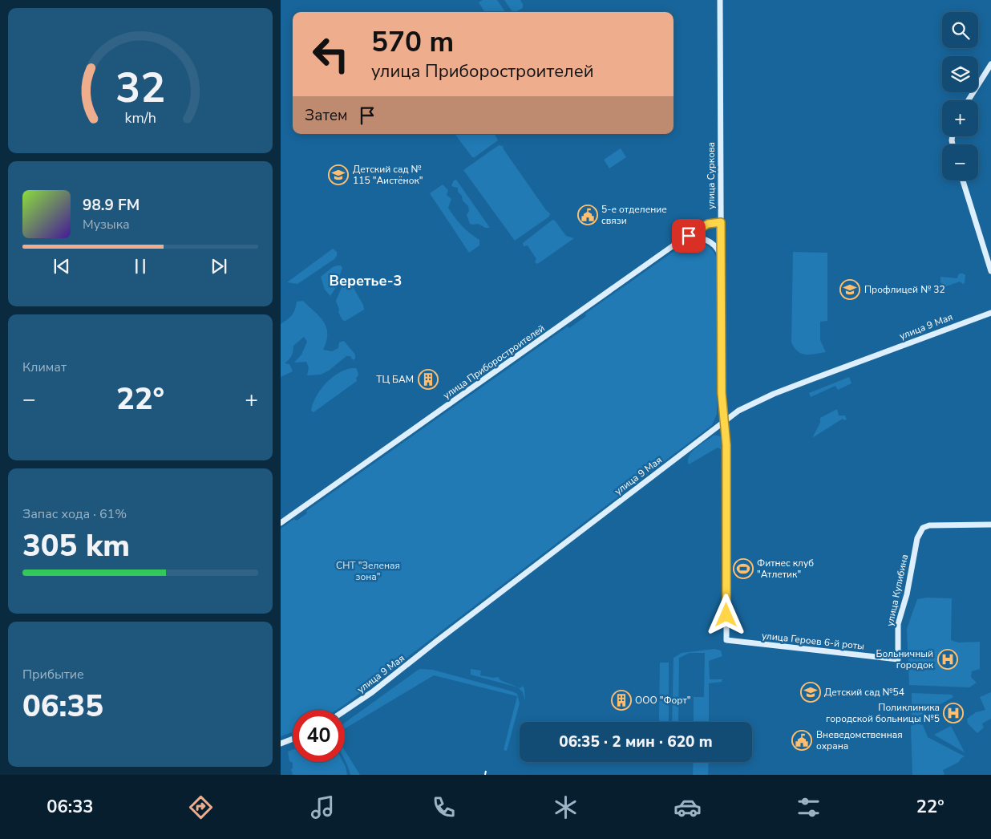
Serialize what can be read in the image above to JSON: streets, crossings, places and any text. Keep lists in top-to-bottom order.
{
  "streets": {
    "main road": [
      "улица Суркова",
      "улица 9 Мая",
      "улица Приборостроителей",
      "улица Кулибина",
      "улица Героев 6-й роты"
    ]
  },
  "crossings": [
    ["улица Суркова", "улица 9 Мая"],
    ["улица Суркова", "улица Приборостроителей"],
    ["улица Суркова", "улица Героев 6-й роты"],
    ["улица Кулибина", "улица Героев 6-й роты"]
  ],
  "districts": ["Веретье-3"],
  "parks": ["СНТ \"Зеленая зона\""],
  "places": {
    "school or university": ["Детский сад № 115 \"Аистёнок\"", "Профлицей № 32", "Детский сад №54"],
    "public building": ["5-е отделение связи", "Вневедомственная охрана"],
    "building": ["ТЦ БАМ", "ООО \"Форт\""],
    "sports": ["Фитнес клуб \"Атлетик\""],
    "hospital": ["Больничный городок", "Поликлиника городской больницы №5"]
  },
  "page": {
    "map_buttons": ["+", "−"],
    "turn": ["570 m", "улица Приборостроителей"],
    "then": "Затем",
    "song": ["98.9 FM", "Музыка"],
    "tile": [
      "Климат",
      ["Запас хода · 61%", "305 km"],
      ["Прибытие", "06:35"]
    ],
    "heat": ["−", "22°", "+"],
    "limit": "40",
    "trip": "06:35 · 2 мин · 620 m",
    "tabs": ["06:33", "22°"],
    "gauge": ["32", "km/h"]
  }
}
